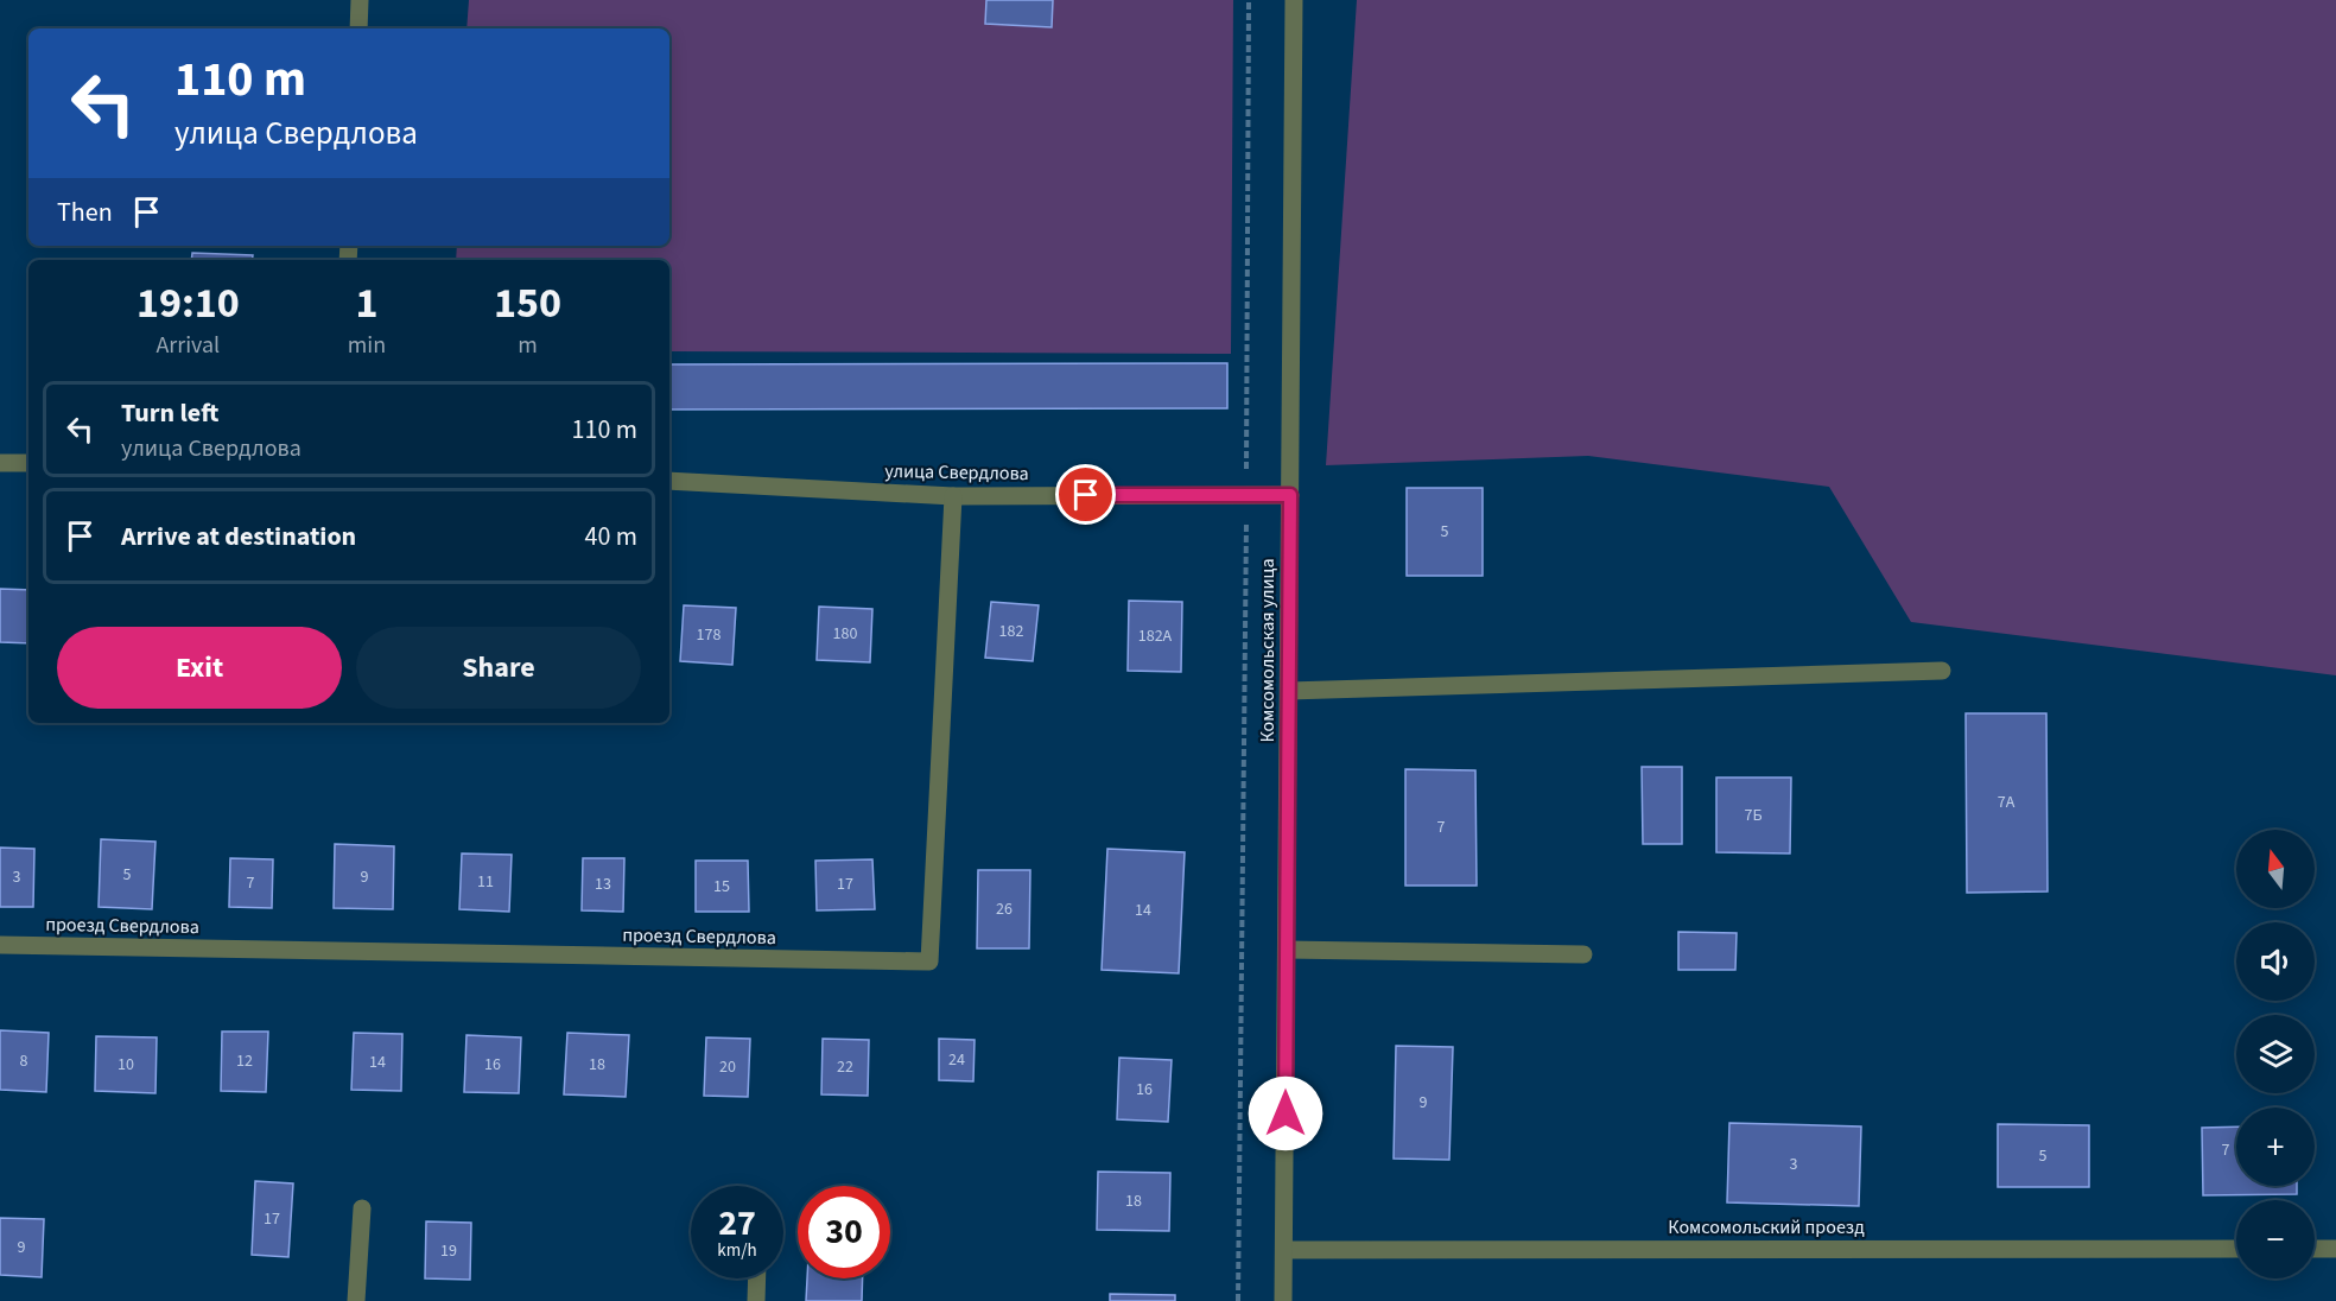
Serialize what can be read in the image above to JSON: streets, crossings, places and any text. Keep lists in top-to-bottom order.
{
  "streets": {
    "street": [
      "улица Свердлова",
      "Комсомольская улица",
      "проезд Свердлова",
      "Комсомольский проезд"
    ]
  },
  "crossings": [
    ["улица Свердлова", "Комсомольская улица"],
    ["улица Свердлова", "проезд Свердлова"],
    ["Комсомольская улица", "Комсомольский проезд"]
  ],
  "house_numbers": [
    "5",
    "182",
    "180",
    "178",
    "182А",
    "7А",
    "7Б",
    "7",
    "5",
    "3",
    "9",
    "11",
    "7",
    "13",
    "17",
    "15",
    "26",
    "14",
    "24",
    "8",
    "12",
    "14",
    "10",
    "16",
    "18",
    "20",
    "22",
    "16",
    "9",
    "7",
    "5",
    "3",
    "18",
    "17",
    "9",
    "19"
  ],
  "north": "top",
  "page": {
    "turn": ["110 m", "улица Свердлова"],
    "then": "Then",
    "eta": [
      "19:10",
      "Arrival",
      "1",
      "min",
      "150",
      "m"
    ],
    "list": [
      {
        "name": "Turn left",
        "note": "улица Свердлова",
        "value": "110 m"
      },
      {
        "name": "Arrive at destination",
        "value": "40 m"
      }
    ],
    "buttons": ["Exit", "Share"],
    "map_buttons": ["+", "−"],
    "speed": "27 km/h",
    "limit": "30"
  }
}
